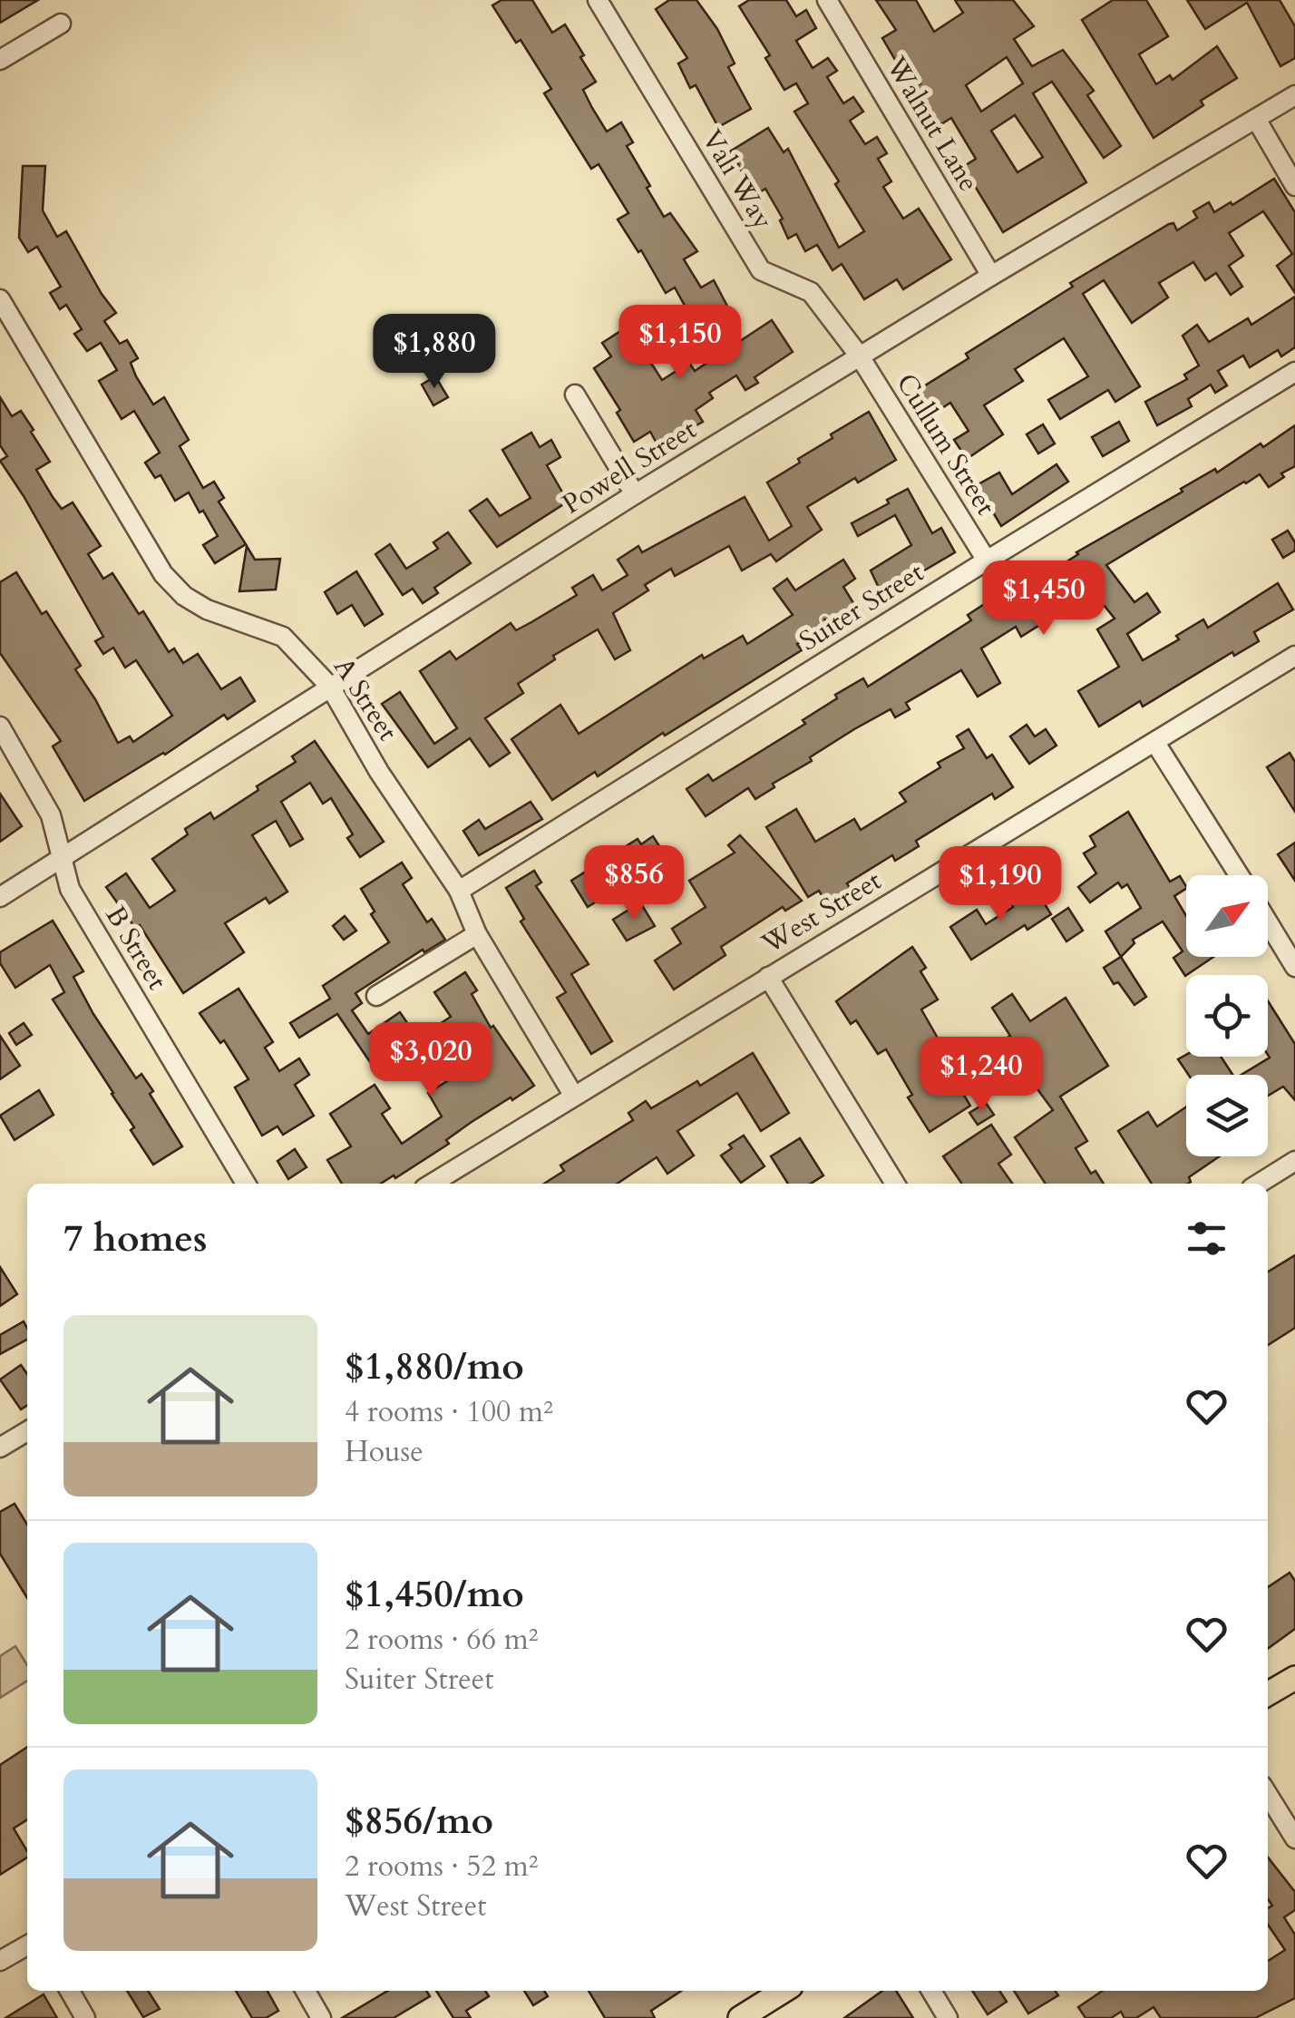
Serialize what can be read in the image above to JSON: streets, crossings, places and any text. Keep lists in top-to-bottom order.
{
  "streets": {
    "street": [
      "Walnut Lane",
      "Vali Way",
      "Cullum Street",
      "Powell Street",
      "Suiter Street",
      "A Street",
      "West Street",
      "B Street"
    ]
  },
  "crossings": [
    ["Walnut Lane", "Powell Street"],
    ["Vali Way", "Cullum Street"],
    ["Vali Way", "Powell Street"],
    ["Cullum Street", "Powell Street"],
    ["Cullum Street", "Suiter Street"],
    ["Powell Street", "A Street"],
    ["Powell Street", "B Street"],
    ["Suiter Street", "A Street"],
    ["A Street", "West Street"]
  ],
  "north": "top right",
  "page": {
    "price": [
      "$1,150",
      "$1,880",
      "$1,450",
      "$856",
      "$1,190",
      "$3,020",
      "$1,240"
    ],
    "heading": "7 homes",
    "list": [
      {
        "name": "$1,880/mo",
        "note": "4 rooms · 100 m² · House"
      },
      {
        "name": "$1,450/mo",
        "note": "2 rooms · 66 m² · Suiter Street"
      },
      {
        "name": "$856/mo",
        "note": "2 rooms · 52 m² · West Street"
      }
    ]
  }
}
